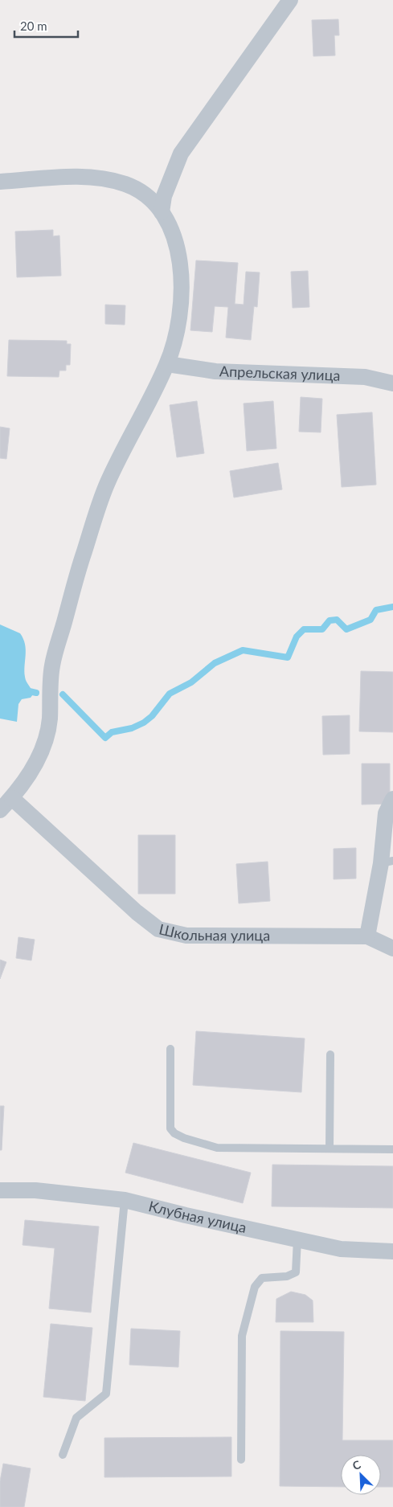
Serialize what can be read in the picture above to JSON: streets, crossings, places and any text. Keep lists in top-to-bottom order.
{
  "streets": {
    "street": ["Апрельская улица", "Школьная улица", "Клубная улица"]
  },
  "scale_bar": "20 m",
  "north": "top left"
}
